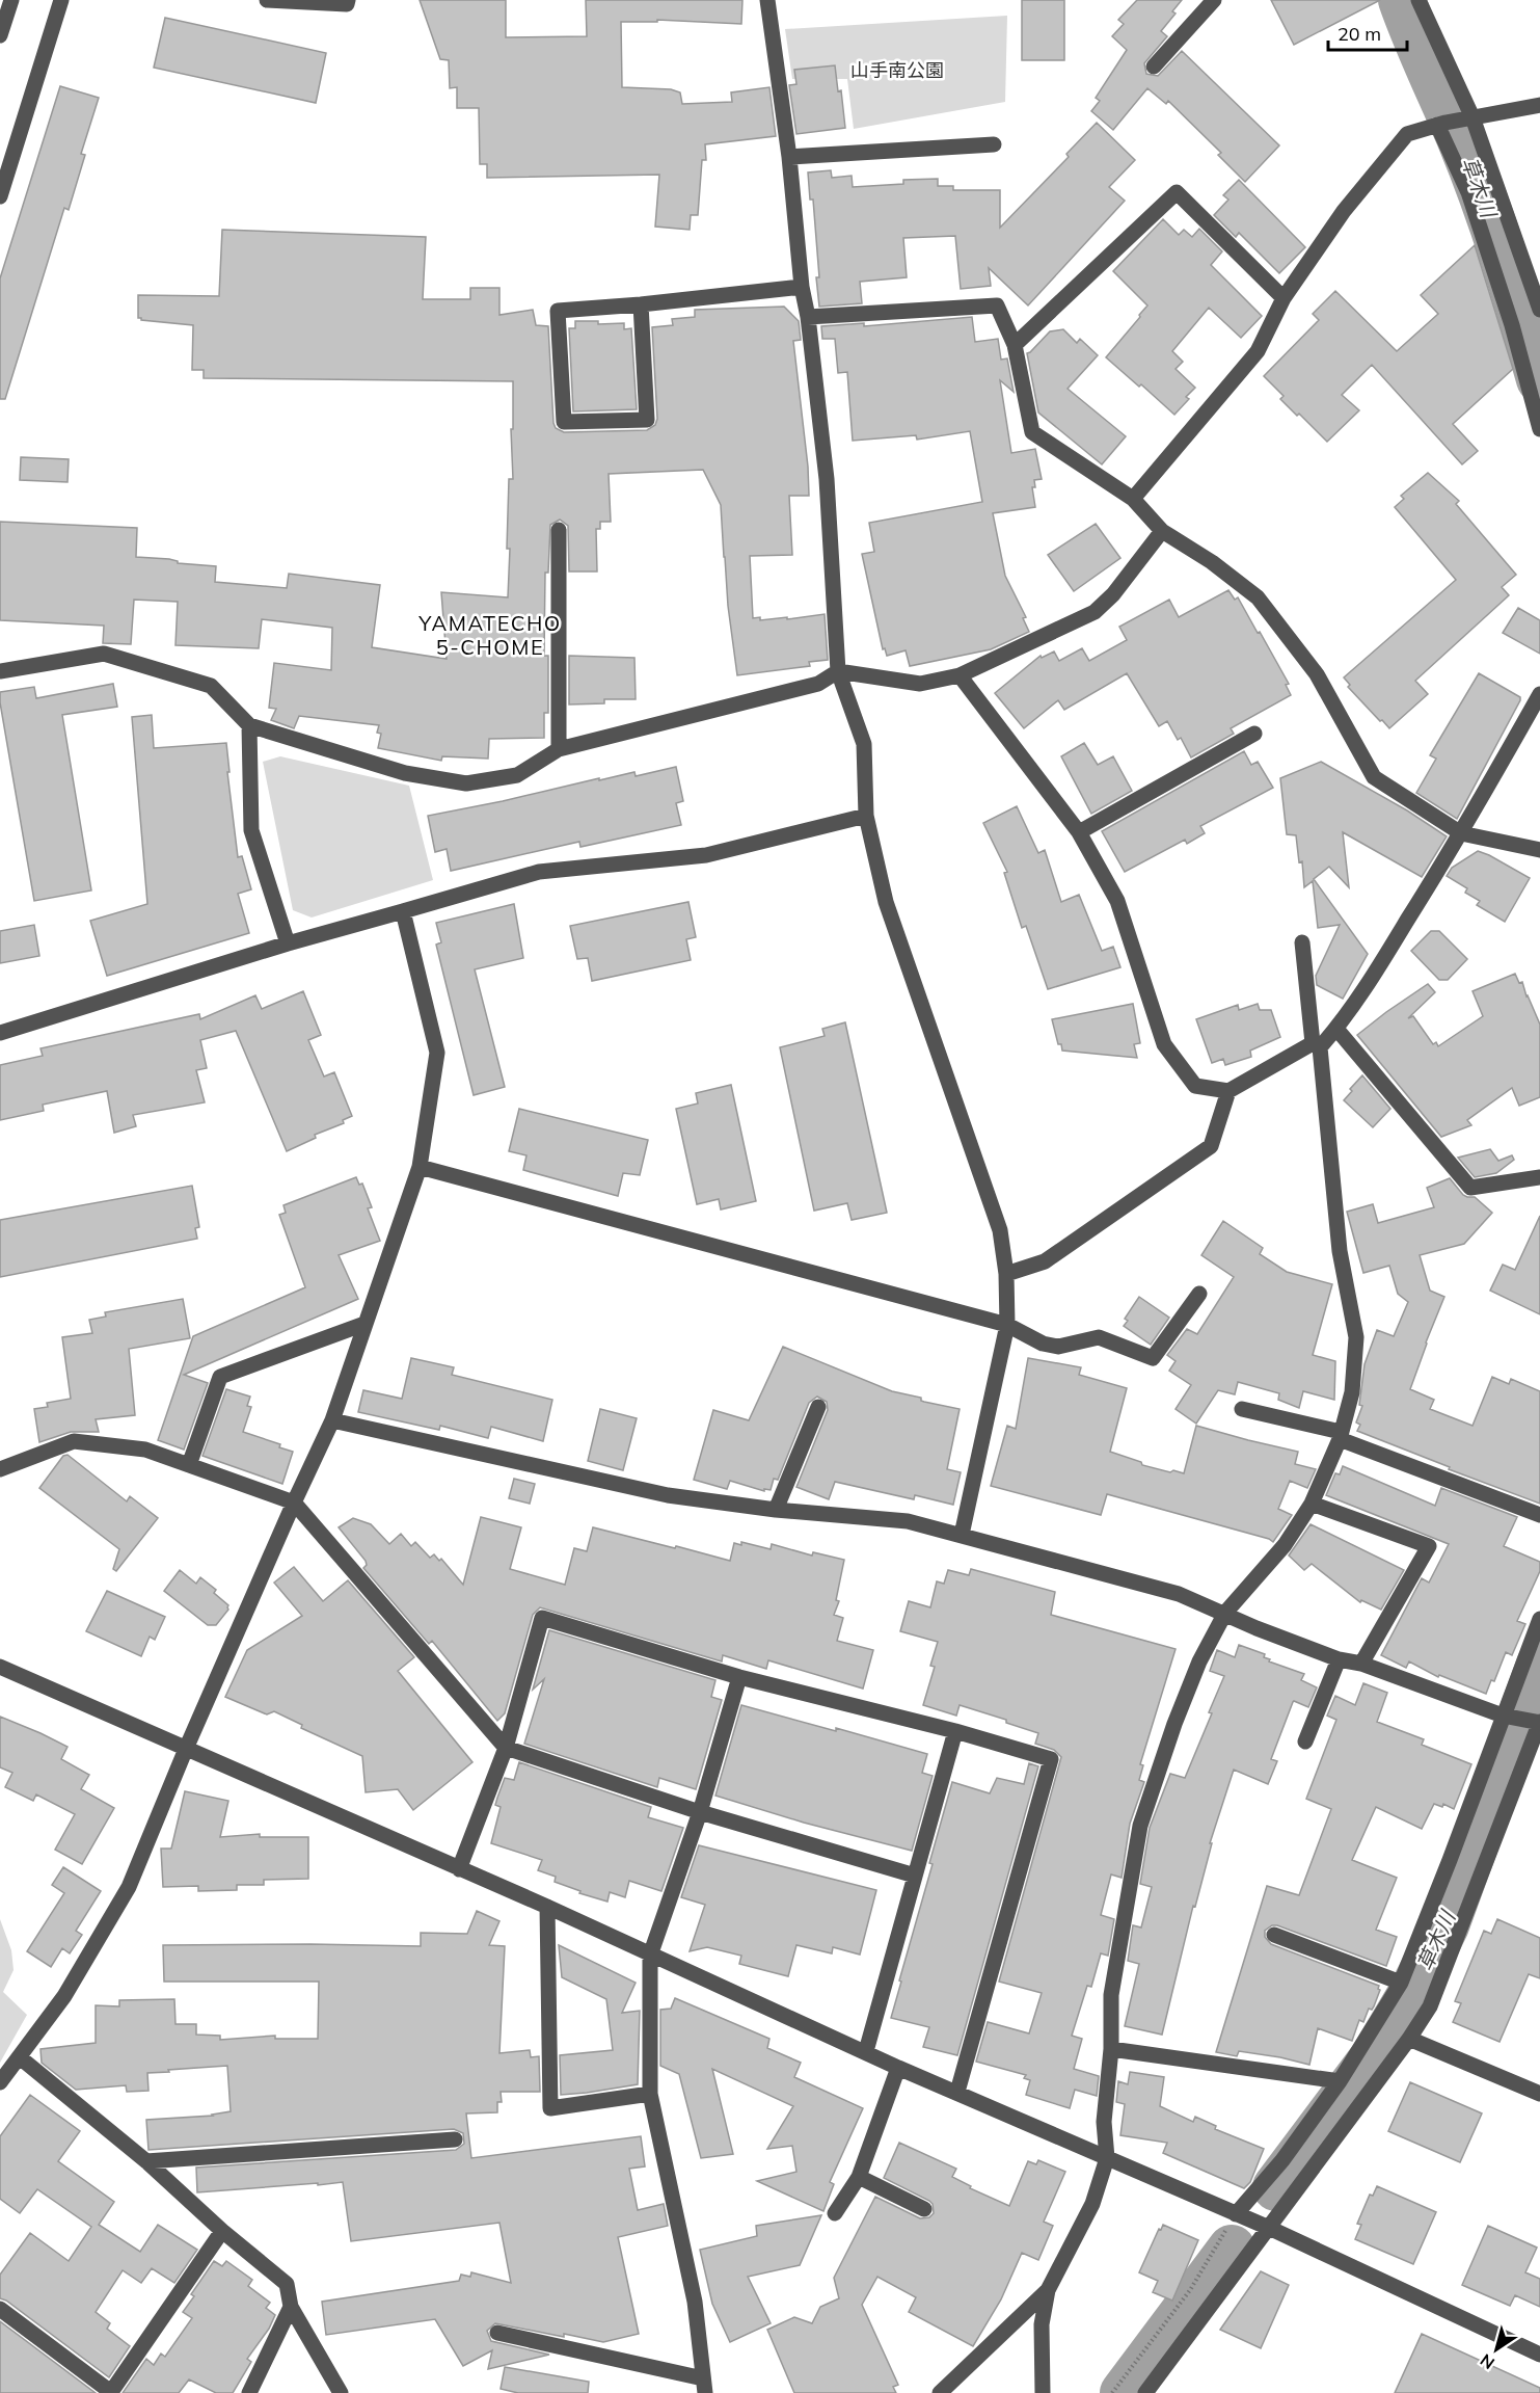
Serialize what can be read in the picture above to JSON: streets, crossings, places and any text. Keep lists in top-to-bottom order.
{
  "districts": ["YAMATECHO 5-CHOME"],
  "water": ["草木川"],
  "parks": ["山手南公園"],
  "scale_bar": "20 m",
  "north": "bottom left"
}
